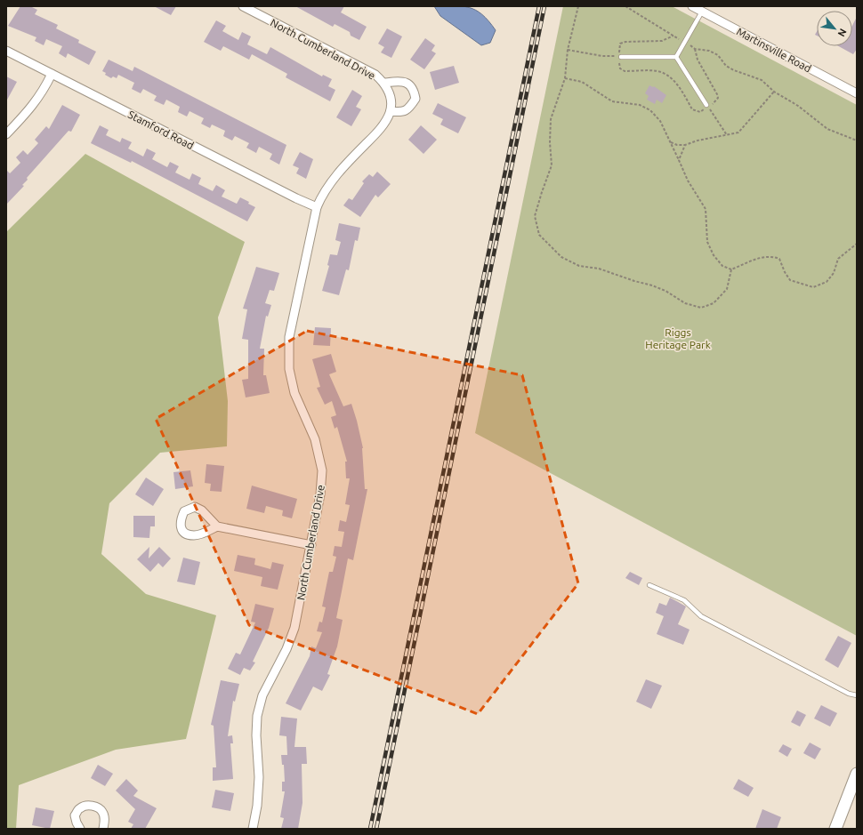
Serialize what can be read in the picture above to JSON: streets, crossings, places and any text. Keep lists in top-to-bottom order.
{
  "streets": {
    "street": ["North Cumberland Drive", "Martinsville Road", "Stamford Road"]
  },
  "crossings": [
    ["North Cumberland Drive", "Stamford Road"]
  ],
  "parks": ["Riggs Heritage Park"],
  "north": "bottom right"
}
